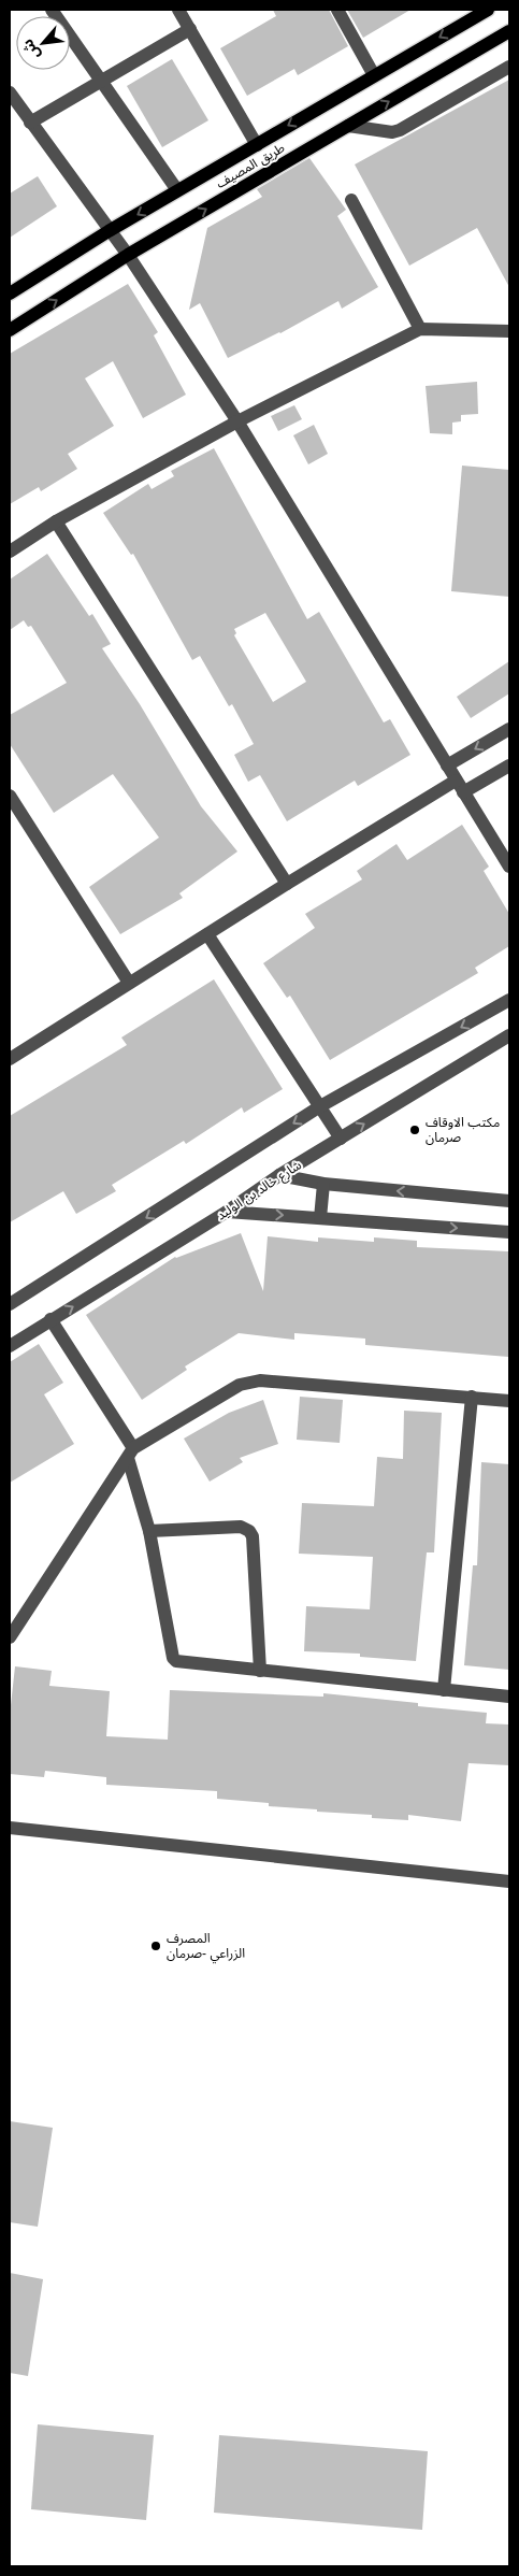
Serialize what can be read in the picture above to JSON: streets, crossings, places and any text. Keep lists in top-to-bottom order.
{
  "streets": {
    "main road": ["طريق المصيف"],
    "street": ["شارع خالد بن الوليد"]
  },
  "places": ["مكتب الاوقاف صرمان", "المصرف الزراعي -صرمان"],
  "north": "bottom left"
}
